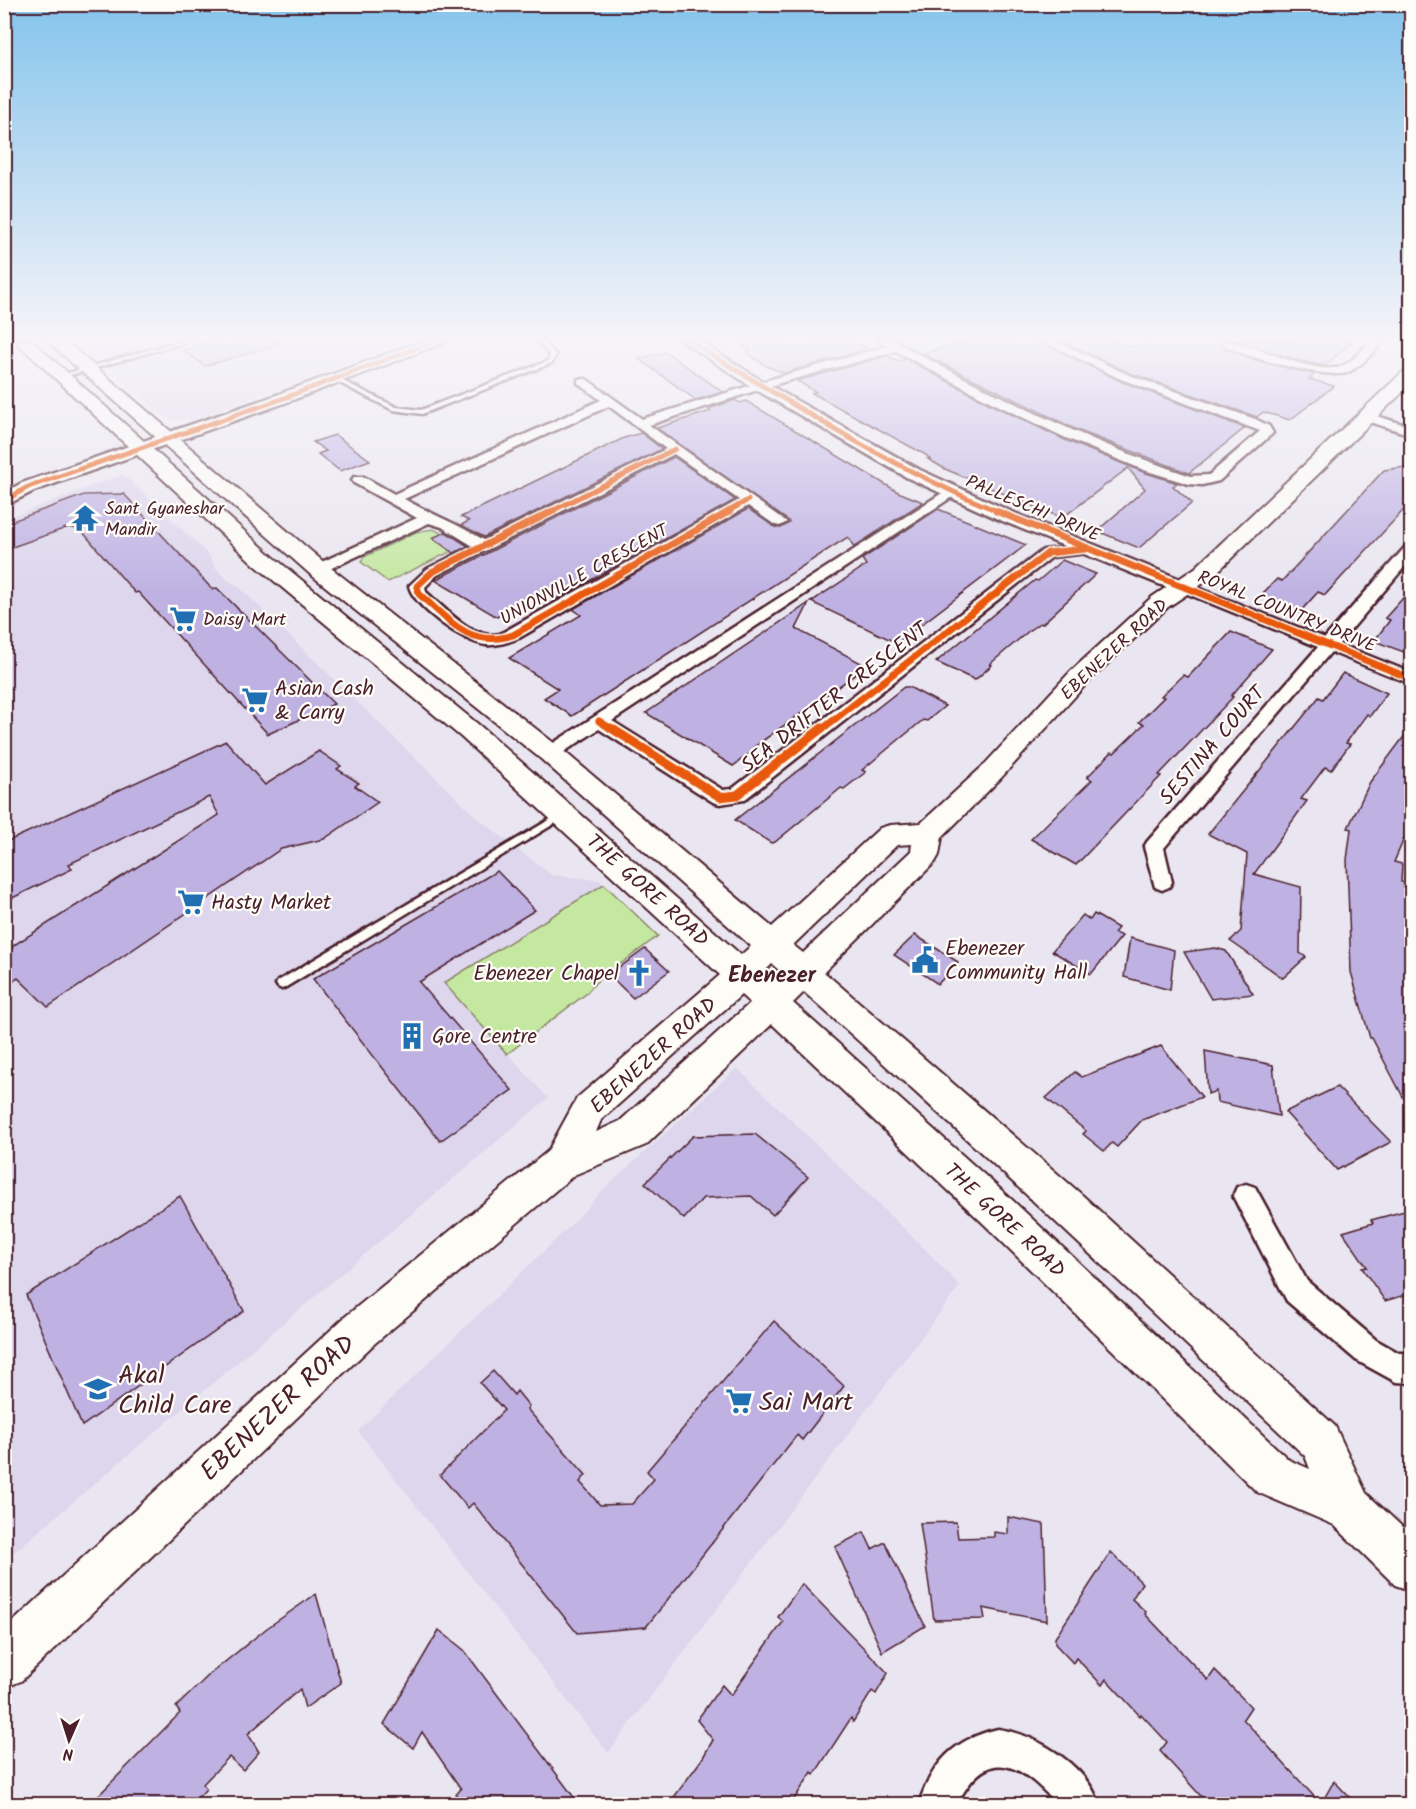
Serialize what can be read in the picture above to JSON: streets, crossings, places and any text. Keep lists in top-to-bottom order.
{
  "streets": {
    "main road": ["EBENEZER ROAD", "THE GORE ROAD"],
    "street": [
      "PALLESCHI DRIVE",
      "UNIONVILLE CRESCENT",
      "ROYAL COUNTRY DRIVE",
      "SEA DRIFTER CRESCENT",
      "SESTINA COURT"
    ]
  },
  "crossings": [
    ["PALLESCHI DRIVE", "ROYAL COUNTRY DRIVE"],
    ["PALLESCHI DRIVE", "EBENEZER ROAD"],
    ["ROYAL COUNTRY DRIVE", "EBENEZER ROAD"],
    ["ROYAL COUNTRY DRIVE", "SESTINA COURT"],
    ["EBENEZER ROAD", "THE GORE ROAD"]
  ],
  "districts": ["Ebenezer"],
  "places": {
    "temple": ["Sant Gyaneshar Mandir"],
    "supermarket": [
      "Daisy Mart",
      "Asian Cash & Carry",
      "Hasty Market",
      "Sai Mart"
    ],
    "public building": ["Ebenezer Community Hall"],
    "church": ["Ebenezer Chapel"],
    "building": ["Gore Centre"],
    "school or university": ["Akal Child Care"]
  },
  "north": "bottom"
}
